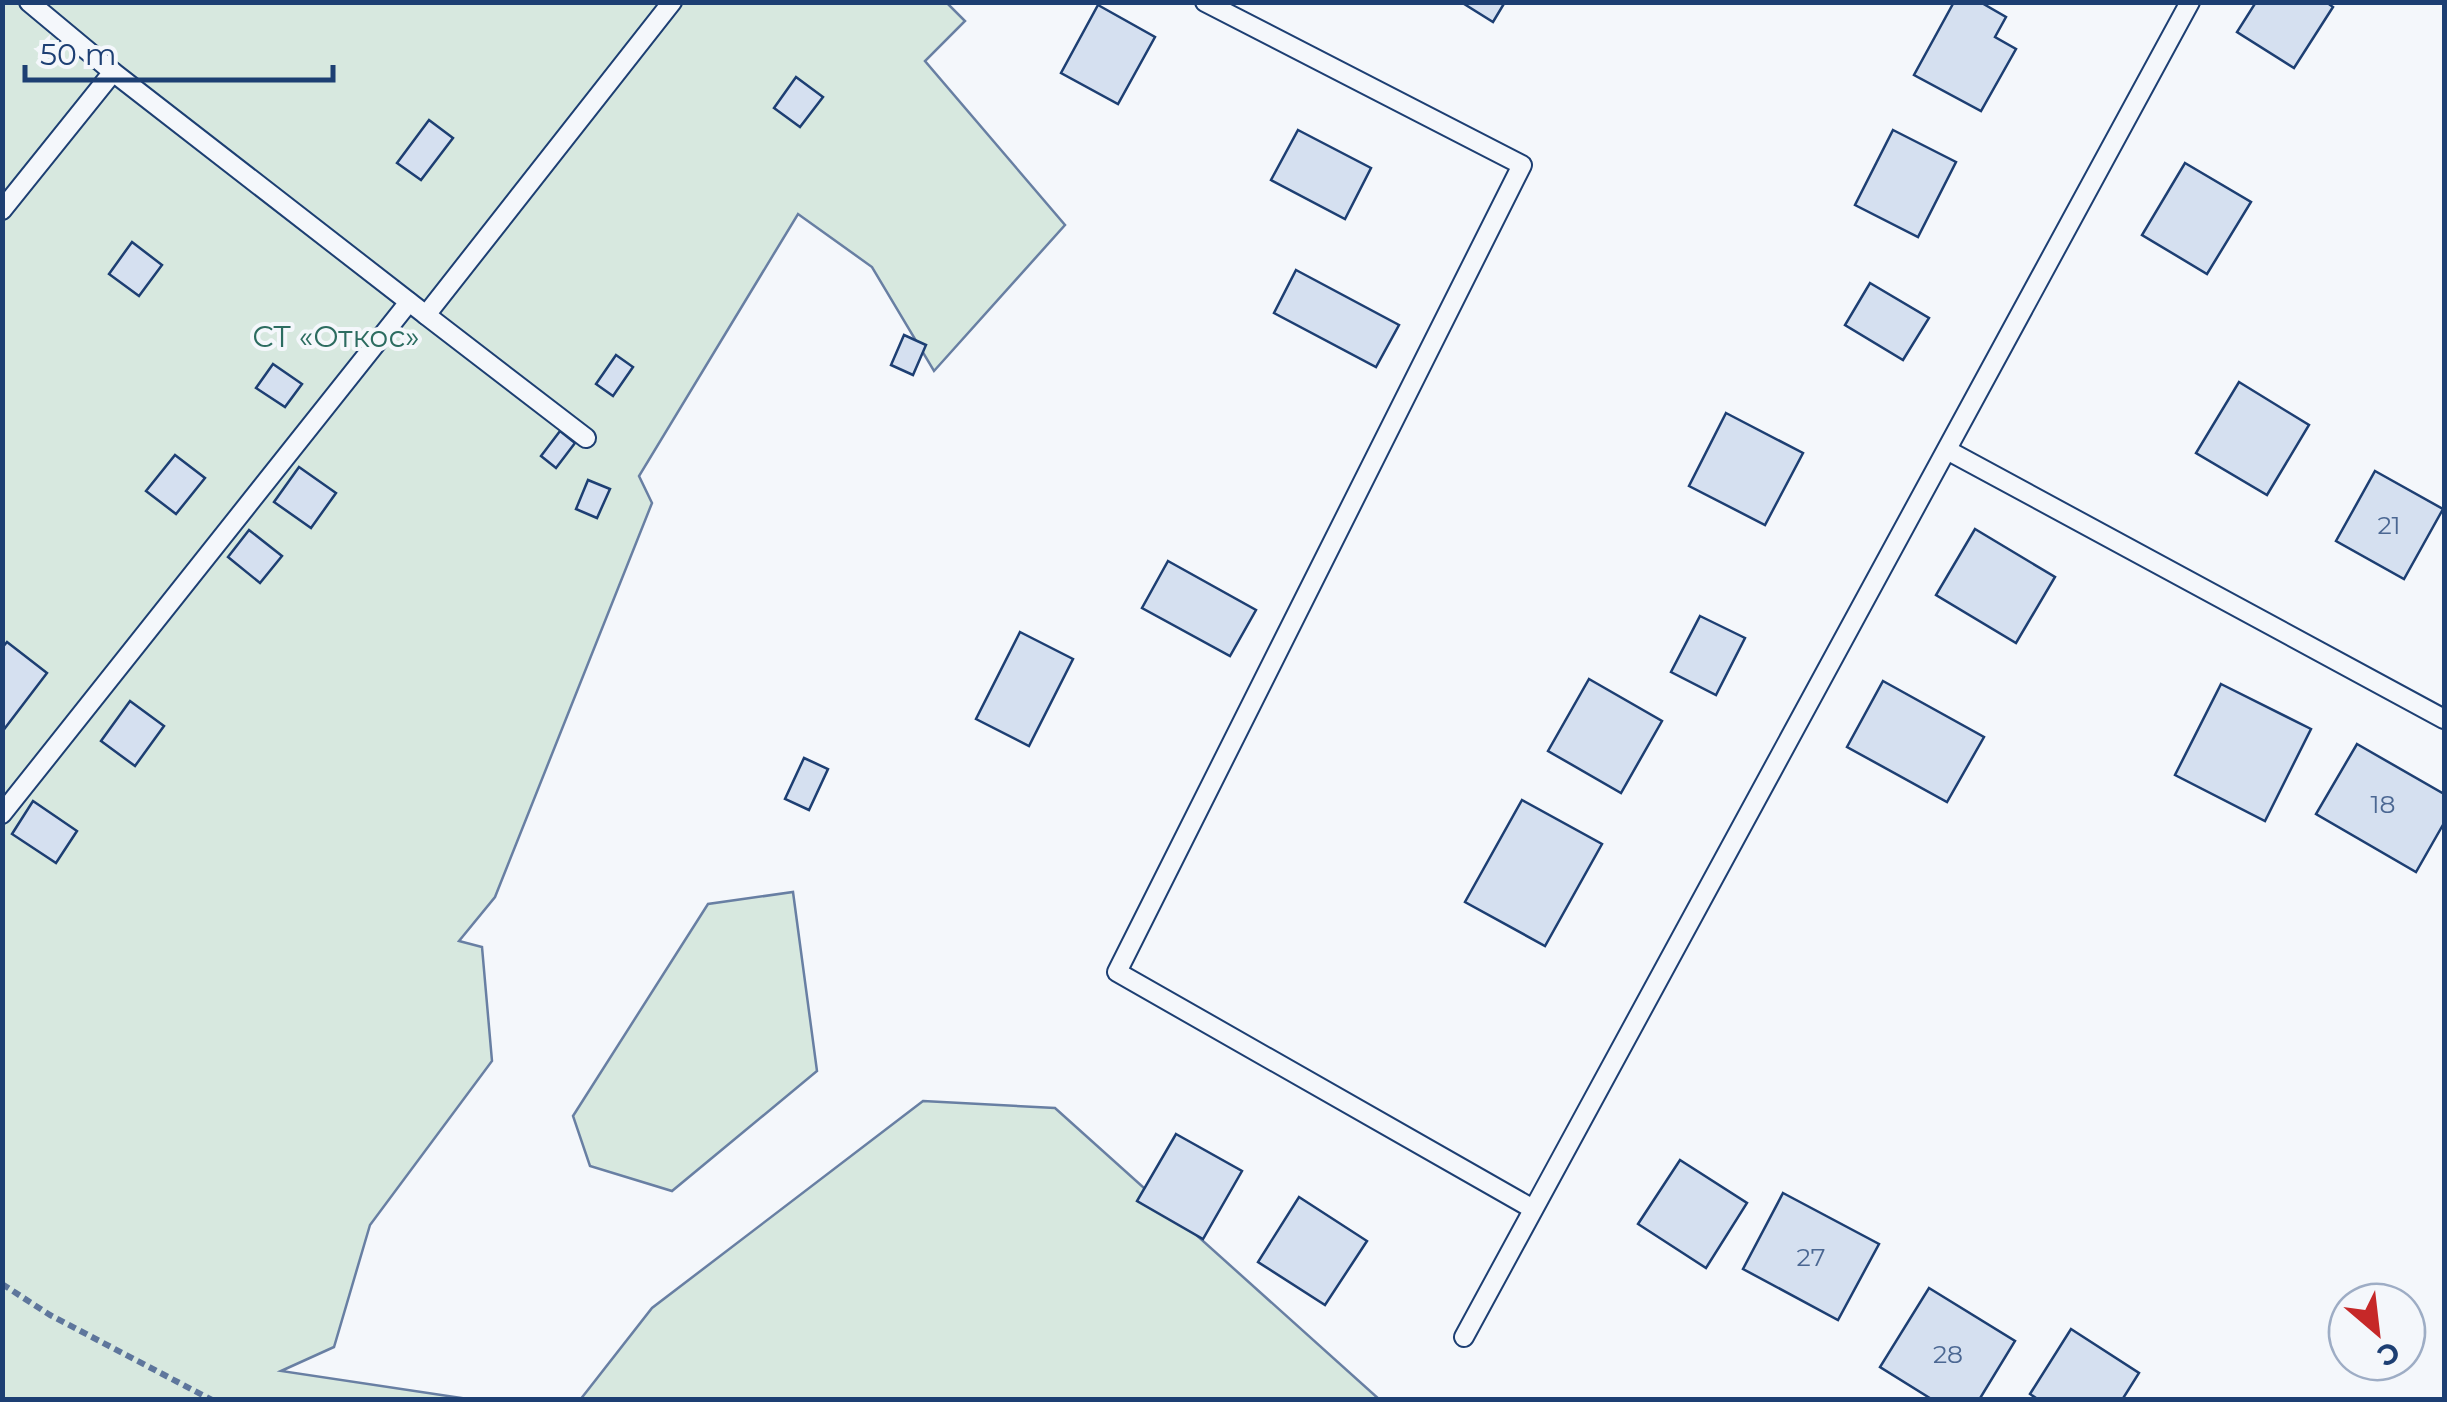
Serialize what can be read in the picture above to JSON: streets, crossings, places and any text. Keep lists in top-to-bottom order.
{
  "parks": ["СТ «Откос»"],
  "house_numbers": [
    "21",
    "18",
    "27",
    "28"
  ],
  "scale_bar": "50 m",
  "north": "bottom right"
}
